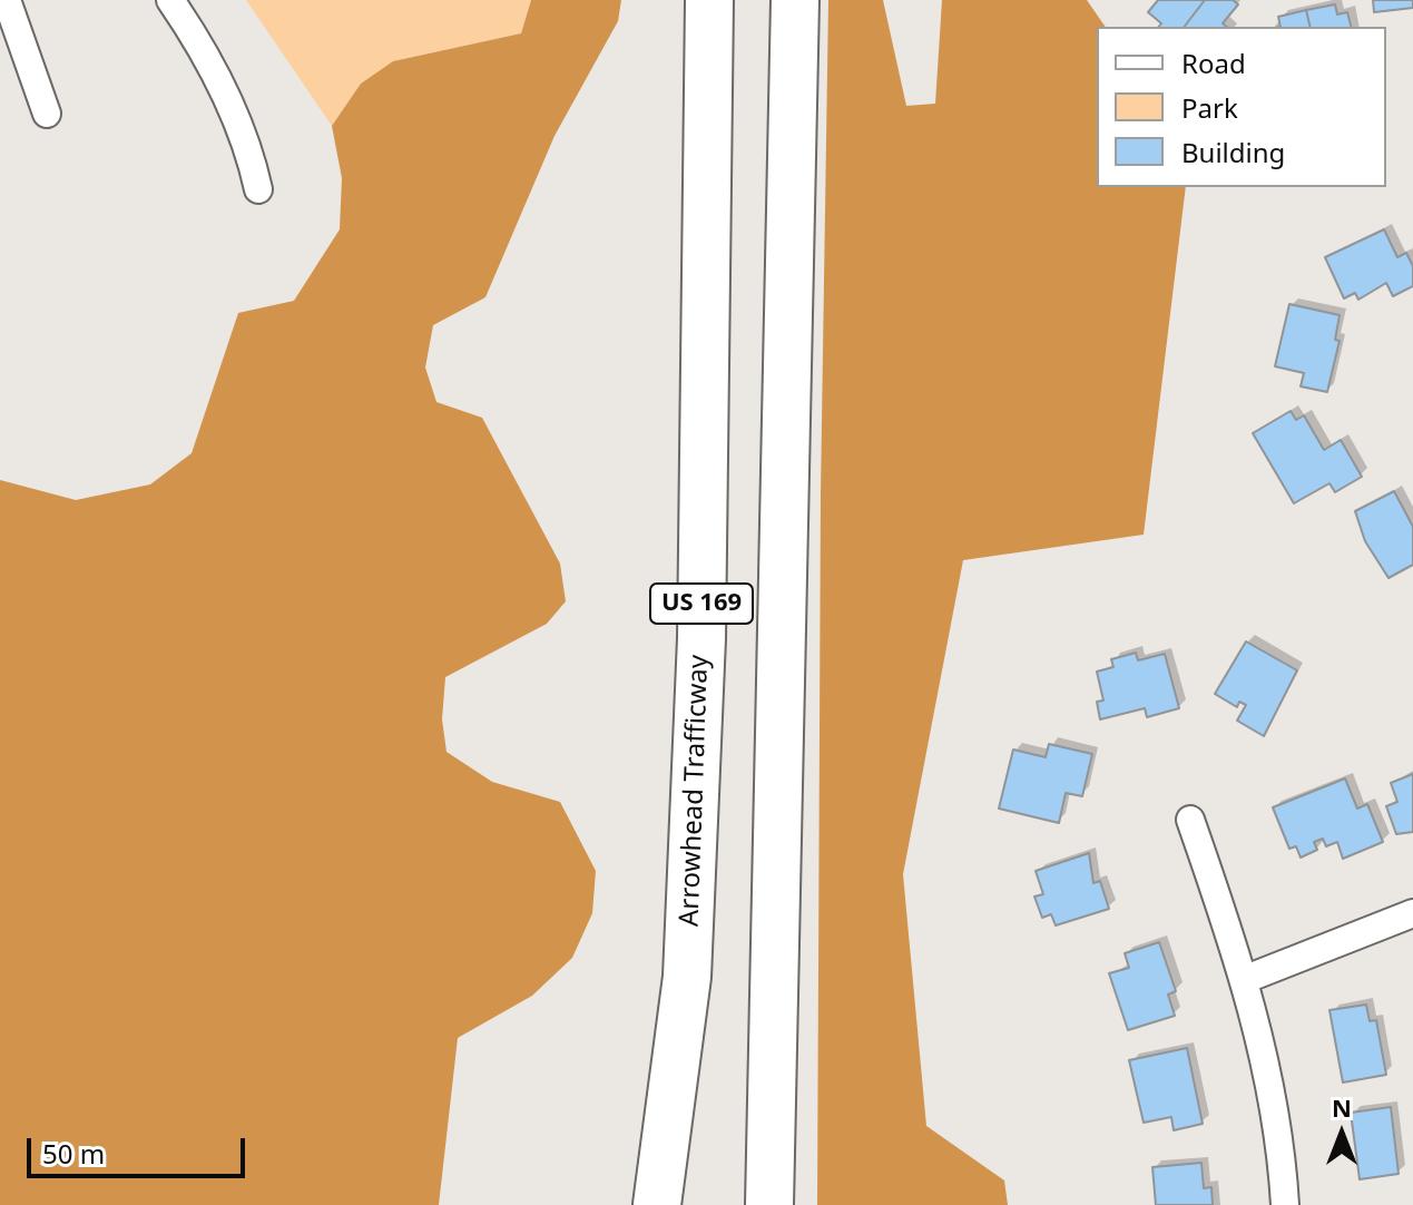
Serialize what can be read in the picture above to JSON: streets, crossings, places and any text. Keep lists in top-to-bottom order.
{
  "streets": {
    "highway": ["US 169", "Arrowhead Trafficway"]
  },
  "legend": ["Road", "Park", "Building"],
  "scale_bar": "50 m",
  "north": "top"
}
